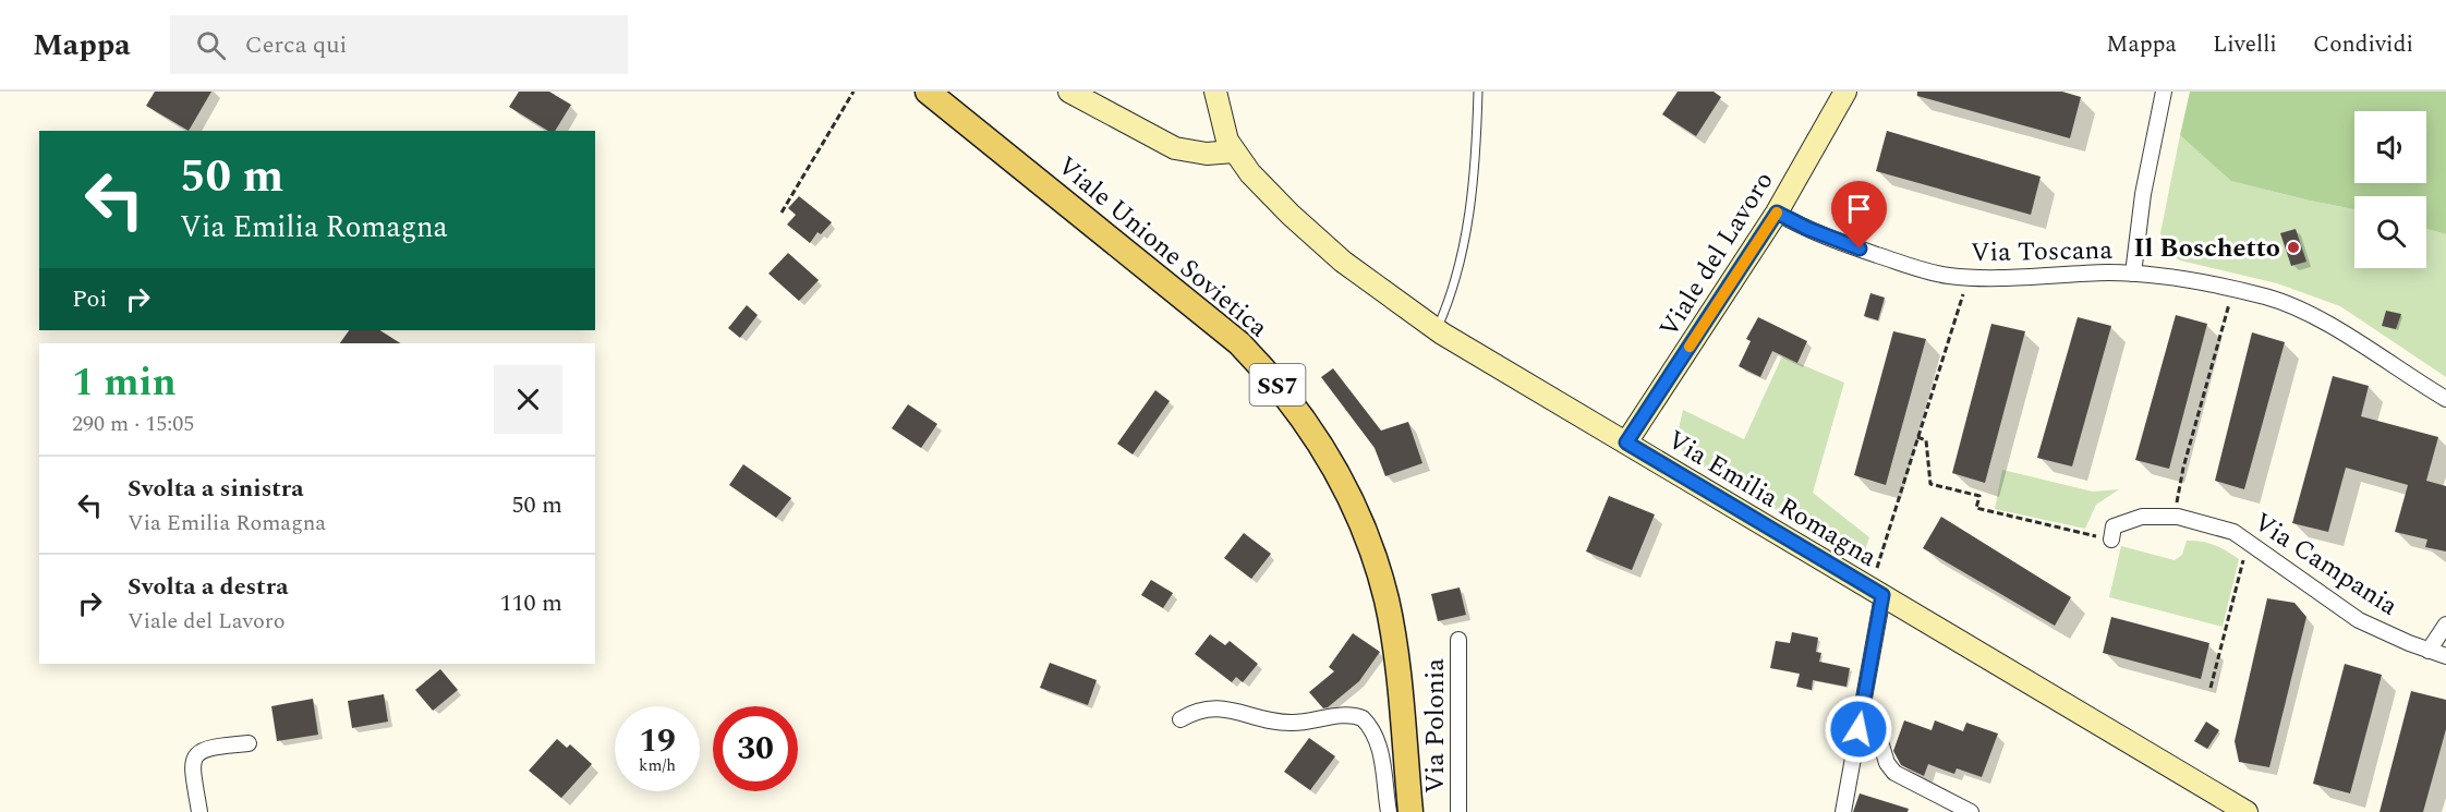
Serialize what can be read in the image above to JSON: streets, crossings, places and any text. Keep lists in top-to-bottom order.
{
  "streets": {
    "main road": [
      "Viale Unione Sovietica",
      "Viale del Lavoro",
      "SS7",
      "Via Emilia Romagna"
    ],
    "street": ["Via Toscana", "Via Campania", "Via Polonia"]
  },
  "crossings": [
    ["Via Toscana", "Viale del Lavoro"],
    ["Viale del Lavoro", "Via Emilia Romagna"]
  ],
  "places": ["Il Boschetto"],
  "page": {
    "header": "Mappa",
    "search": "Cerca qui",
    "nav": ["Mappa", "Livelli", "Condividi"],
    "turn": ["50 m", "Via Emilia Romagna"],
    "then": "Poi",
    "heading": ["1 min", "290 m · 15:05"],
    "list": [
      {
        "name": "Svolta a sinistra",
        "note": "Via Emilia Romagna",
        "value": "50 m"
      },
      {
        "name": "Svolta a destra",
        "note": "Viale del Lavoro",
        "value": "110 m"
      }
    ],
    "speed": "19 km/h",
    "limit": "30"
  }
}
